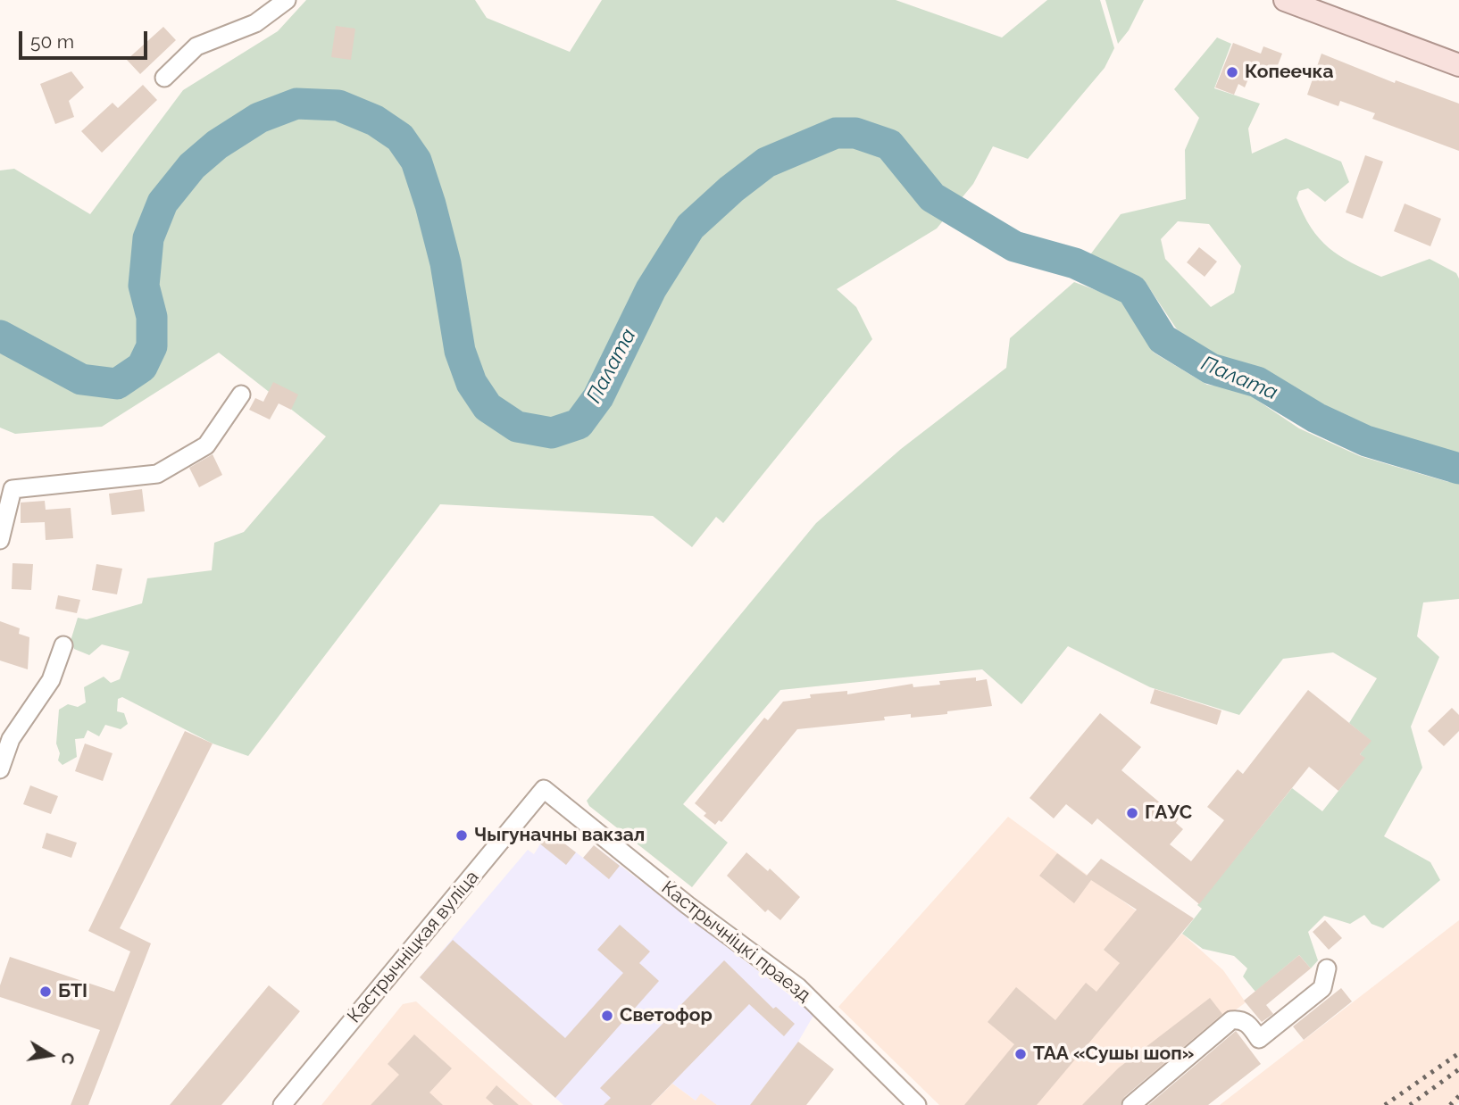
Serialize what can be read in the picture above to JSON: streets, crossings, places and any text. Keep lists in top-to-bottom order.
{
  "streets": {
    "street": ["Кастрычніцкі праезд", "Кастрычніцкая вуліца"]
  },
  "crossings": [
    ["Кастрычніцкі праезд", "Кастрычніцкая вуліца"]
  ],
  "water": ["Палата"],
  "places": [
    "Копеечка",
    "ГАУС",
    "Чыгуначны вакзал",
    "БТІ",
    "Светофор",
    "ТАА «Сушы шоп»"
  ],
  "scale_bar": "50 m",
  "north": "right"
}
